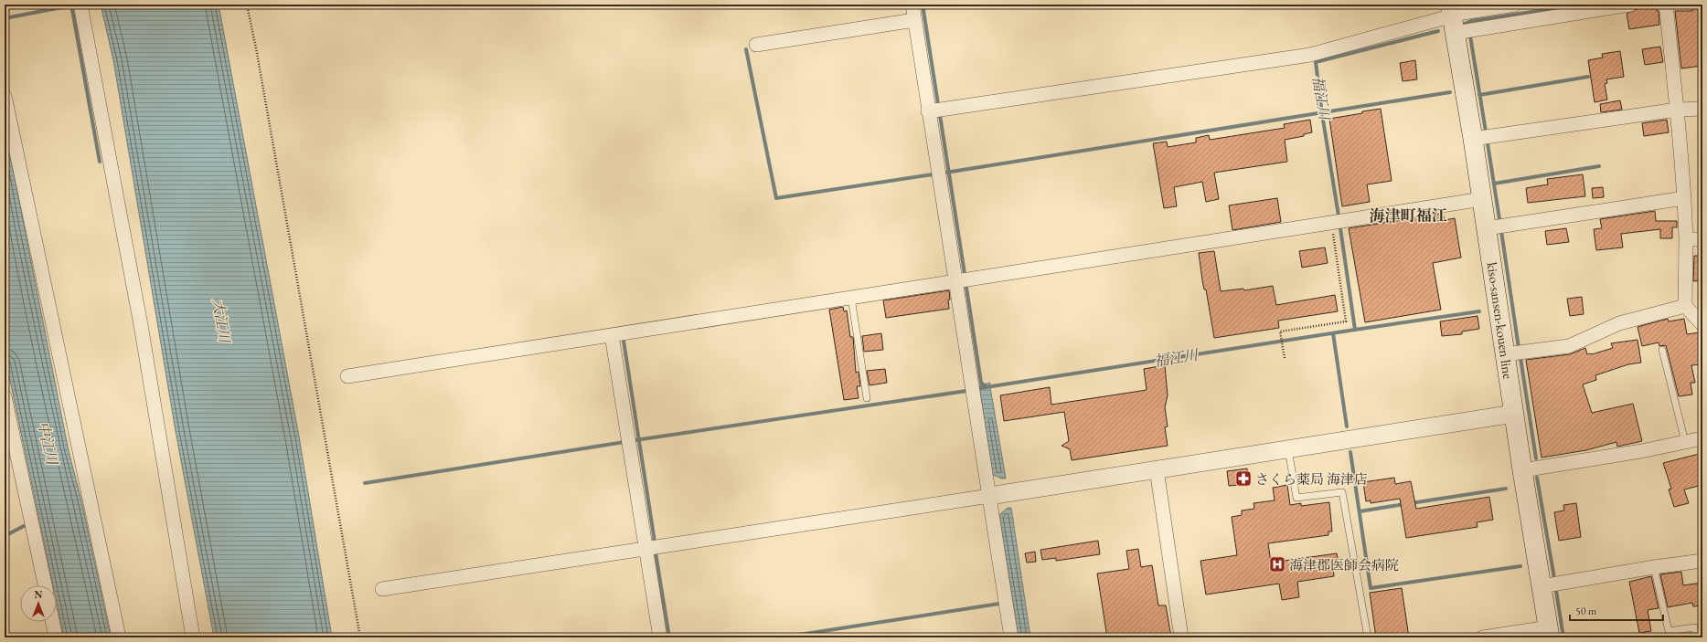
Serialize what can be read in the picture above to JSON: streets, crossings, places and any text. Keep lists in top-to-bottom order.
{
  "streets": {
    "main road": ["kiso-sansen-kouen line"]
  },
  "districts": ["海津町福江"],
  "water": ["福江川", "大江川", "中江川"],
  "places": {
    "pharmacy": ["さくら薬局 海津店"],
    "hospital": ["海津郡医師会病院"]
  },
  "scale_bar": "50 m",
  "north": "top"
}
